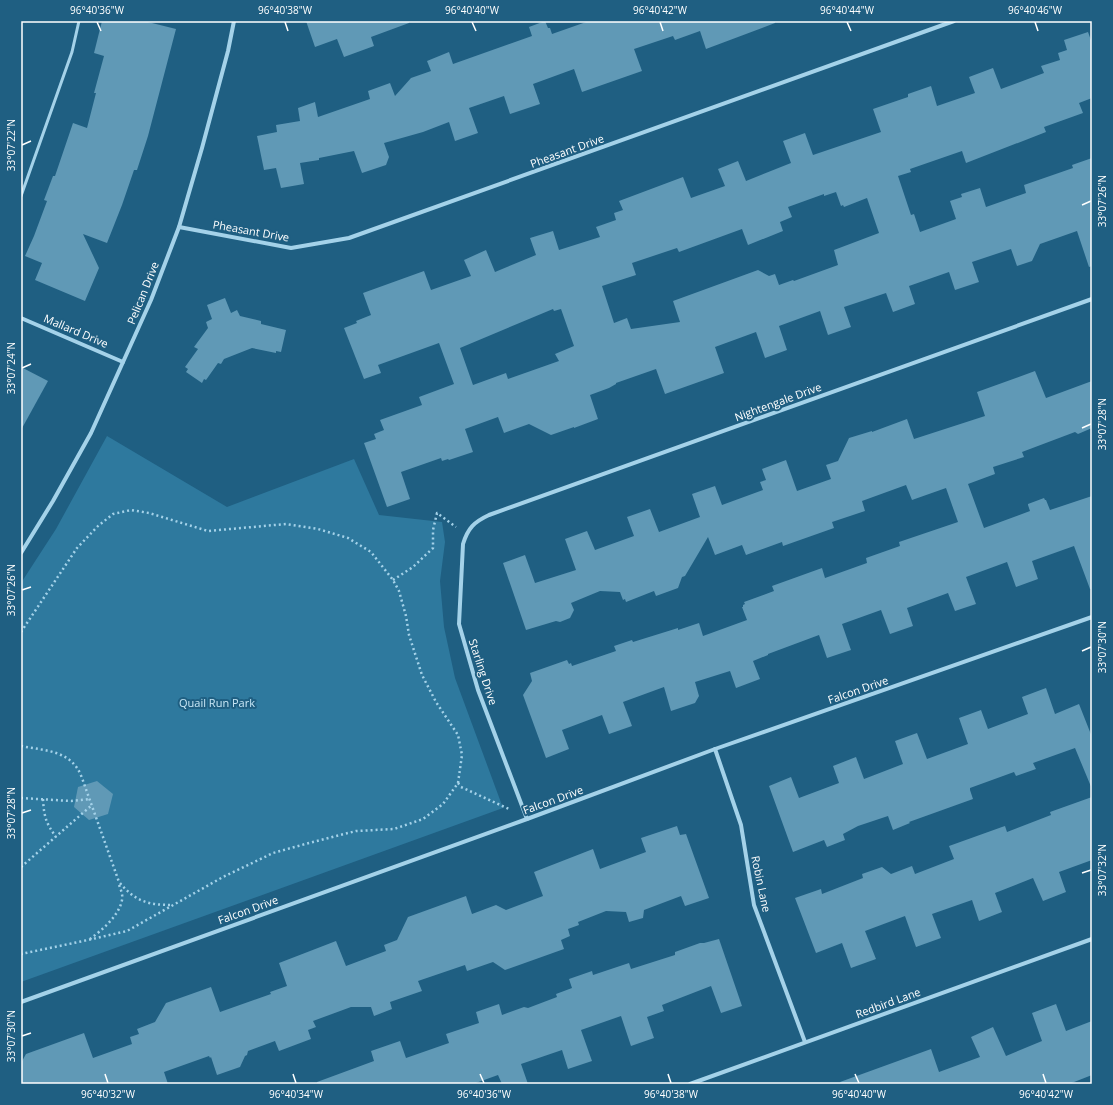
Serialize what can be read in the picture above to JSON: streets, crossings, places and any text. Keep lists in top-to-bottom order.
{
  "streets": {
    "street": [
      "Pheasant Drive",
      "Pelican Drive",
      "Mallard Drive",
      "Nightengale Drive",
      "Starling Drive",
      "Falcon Drive",
      "Robin Lane",
      "Redbird Lane"
    ]
  },
  "crossings": [
    ["Pheasant Drive", "Pelican Drive"],
    ["Pelican Drive", "Mallard Drive"],
    ["Nightengale Drive", "Starling Drive"],
    ["Starling Drive", "Falcon Drive"],
    ["Falcon Drive", "Robin Lane"],
    ["Robin Lane", "Redbird Lane"]
  ],
  "parks": ["Quail Run Park"],
  "coordinates": [
    "96°40'36\"W",
    "96°40'38\"W",
    "96°40'40\"W",
    "96°40'42\"W",
    "96°40'44\"W",
    "96°40'46\"W",
    "33°07'22\"N",
    "33°07'26\"N",
    "33°07'24\"N",
    "33°07'28\"N",
    "33°07'30\"N",
    "33°07'32\"N",
    "96°40'32\"W",
    "96°40'34\"W"
  ]
}
